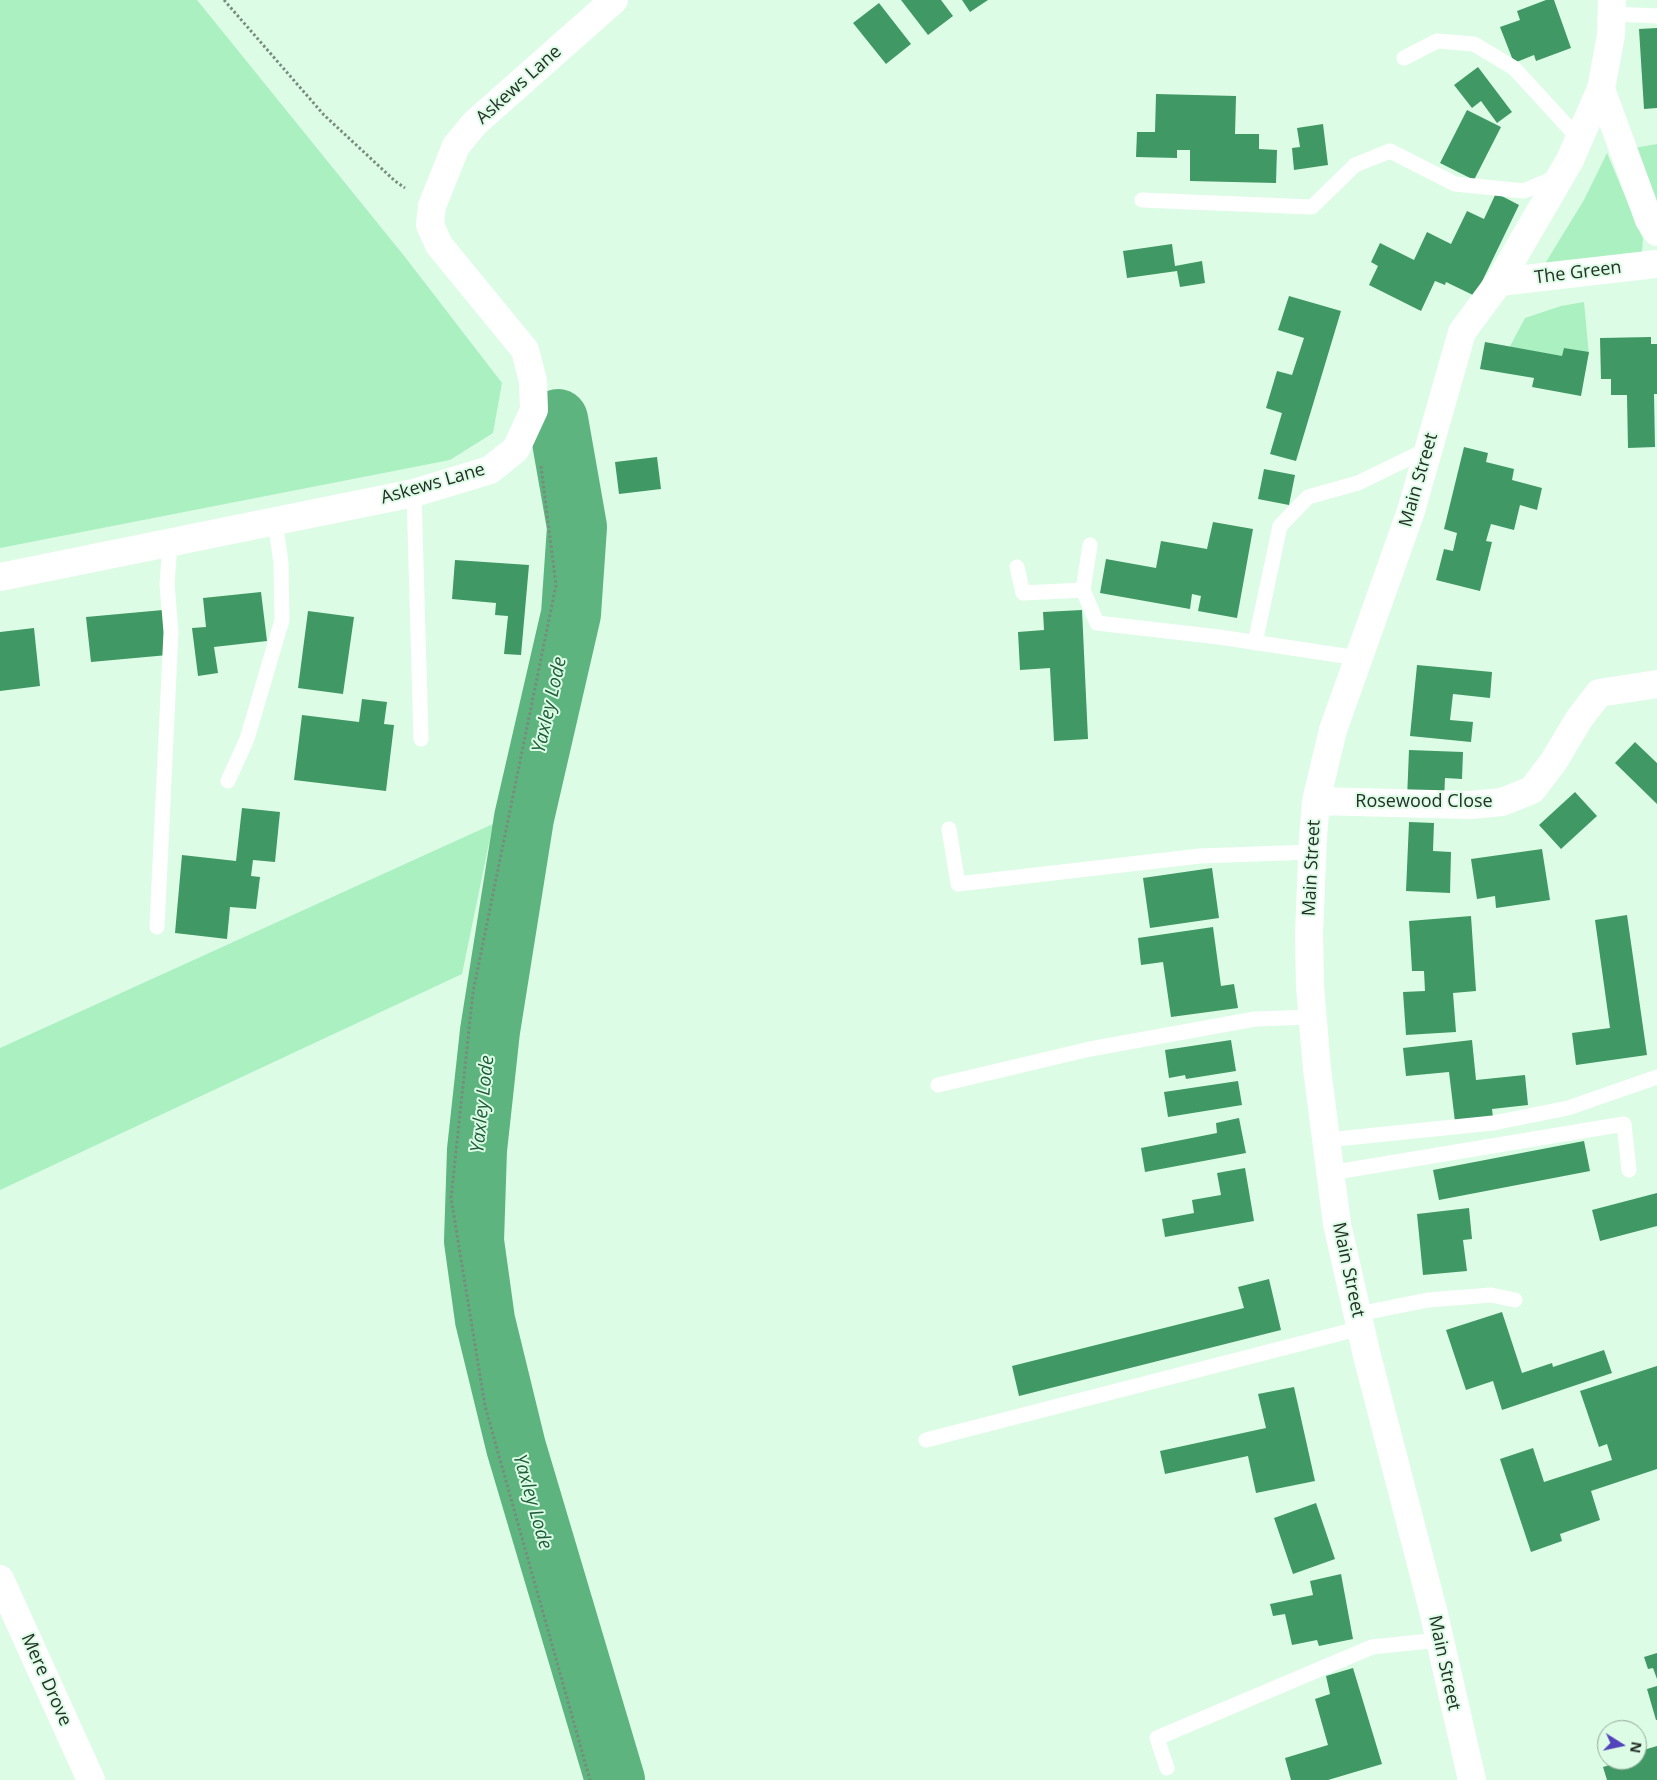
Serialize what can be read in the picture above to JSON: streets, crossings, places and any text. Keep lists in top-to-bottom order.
{
  "streets": {
    "street": [
      "Askews Lane",
      "The Green",
      "Main Street",
      "Rosewood Close",
      "Mere Drove"
    ]
  },
  "crossings": [
    ["The Green", "Main Street"],
    ["Main Street", "Rosewood Close"]
  ],
  "water": ["Yaxley Lode"],
  "north": "right"
}
